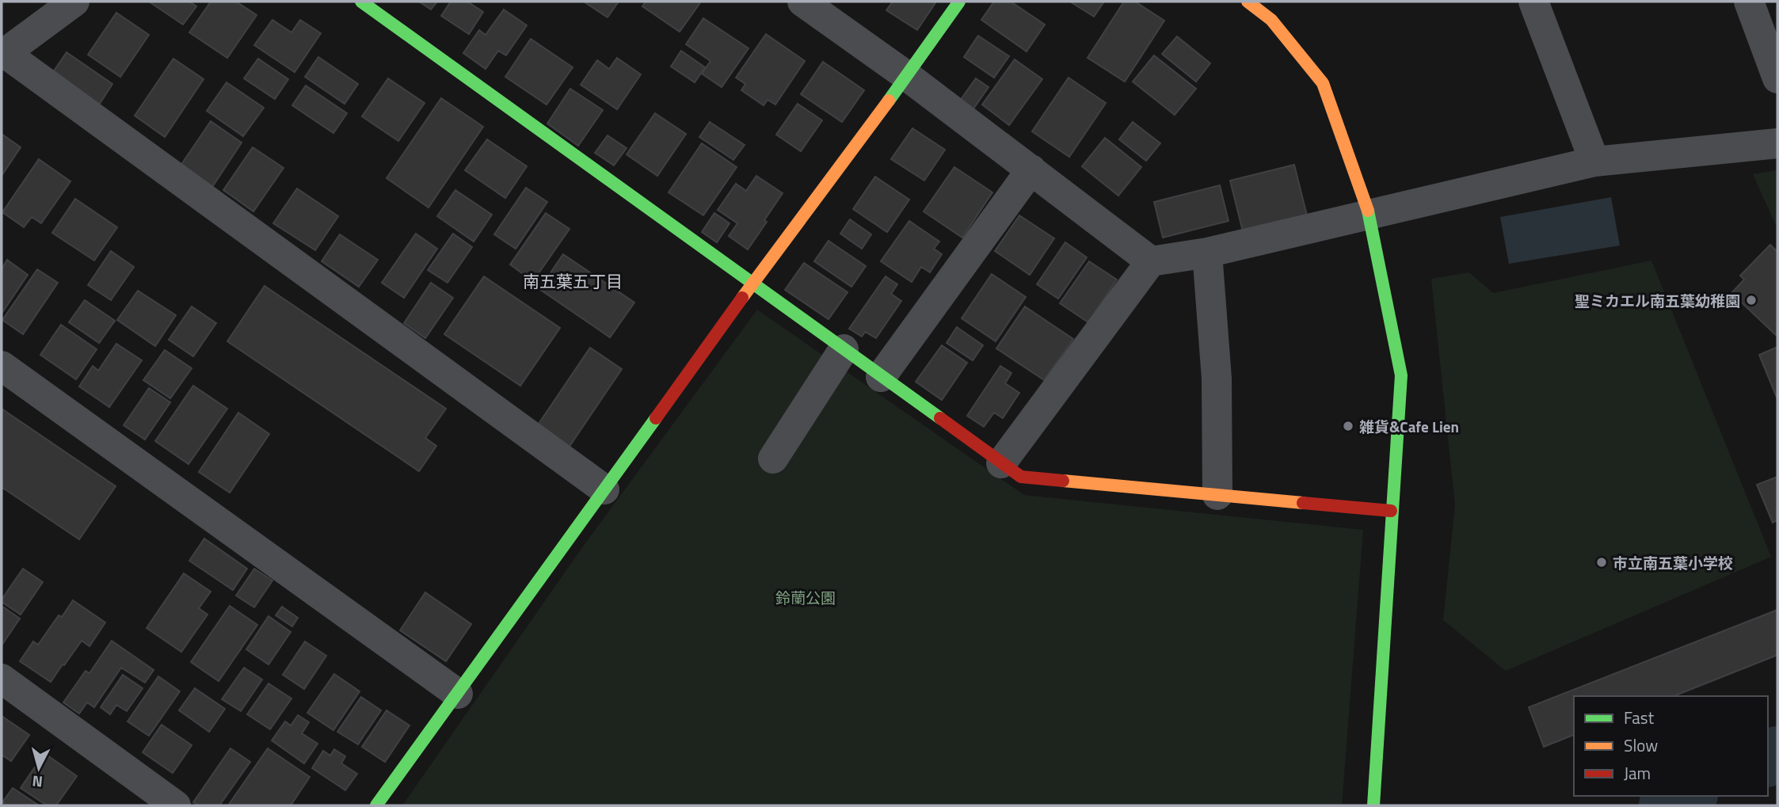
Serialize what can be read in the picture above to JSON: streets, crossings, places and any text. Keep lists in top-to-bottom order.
{
  "districts": ["南五葉五丁目"],
  "parks": ["鈴蘭公園"],
  "places": ["聖ミカエル南五葉幼稚園", "雑貨&Cafe Lien", "市立南五葉小学校"],
  "legend": ["Fast", "Slow", "Jam"],
  "north": "bottom"
}
